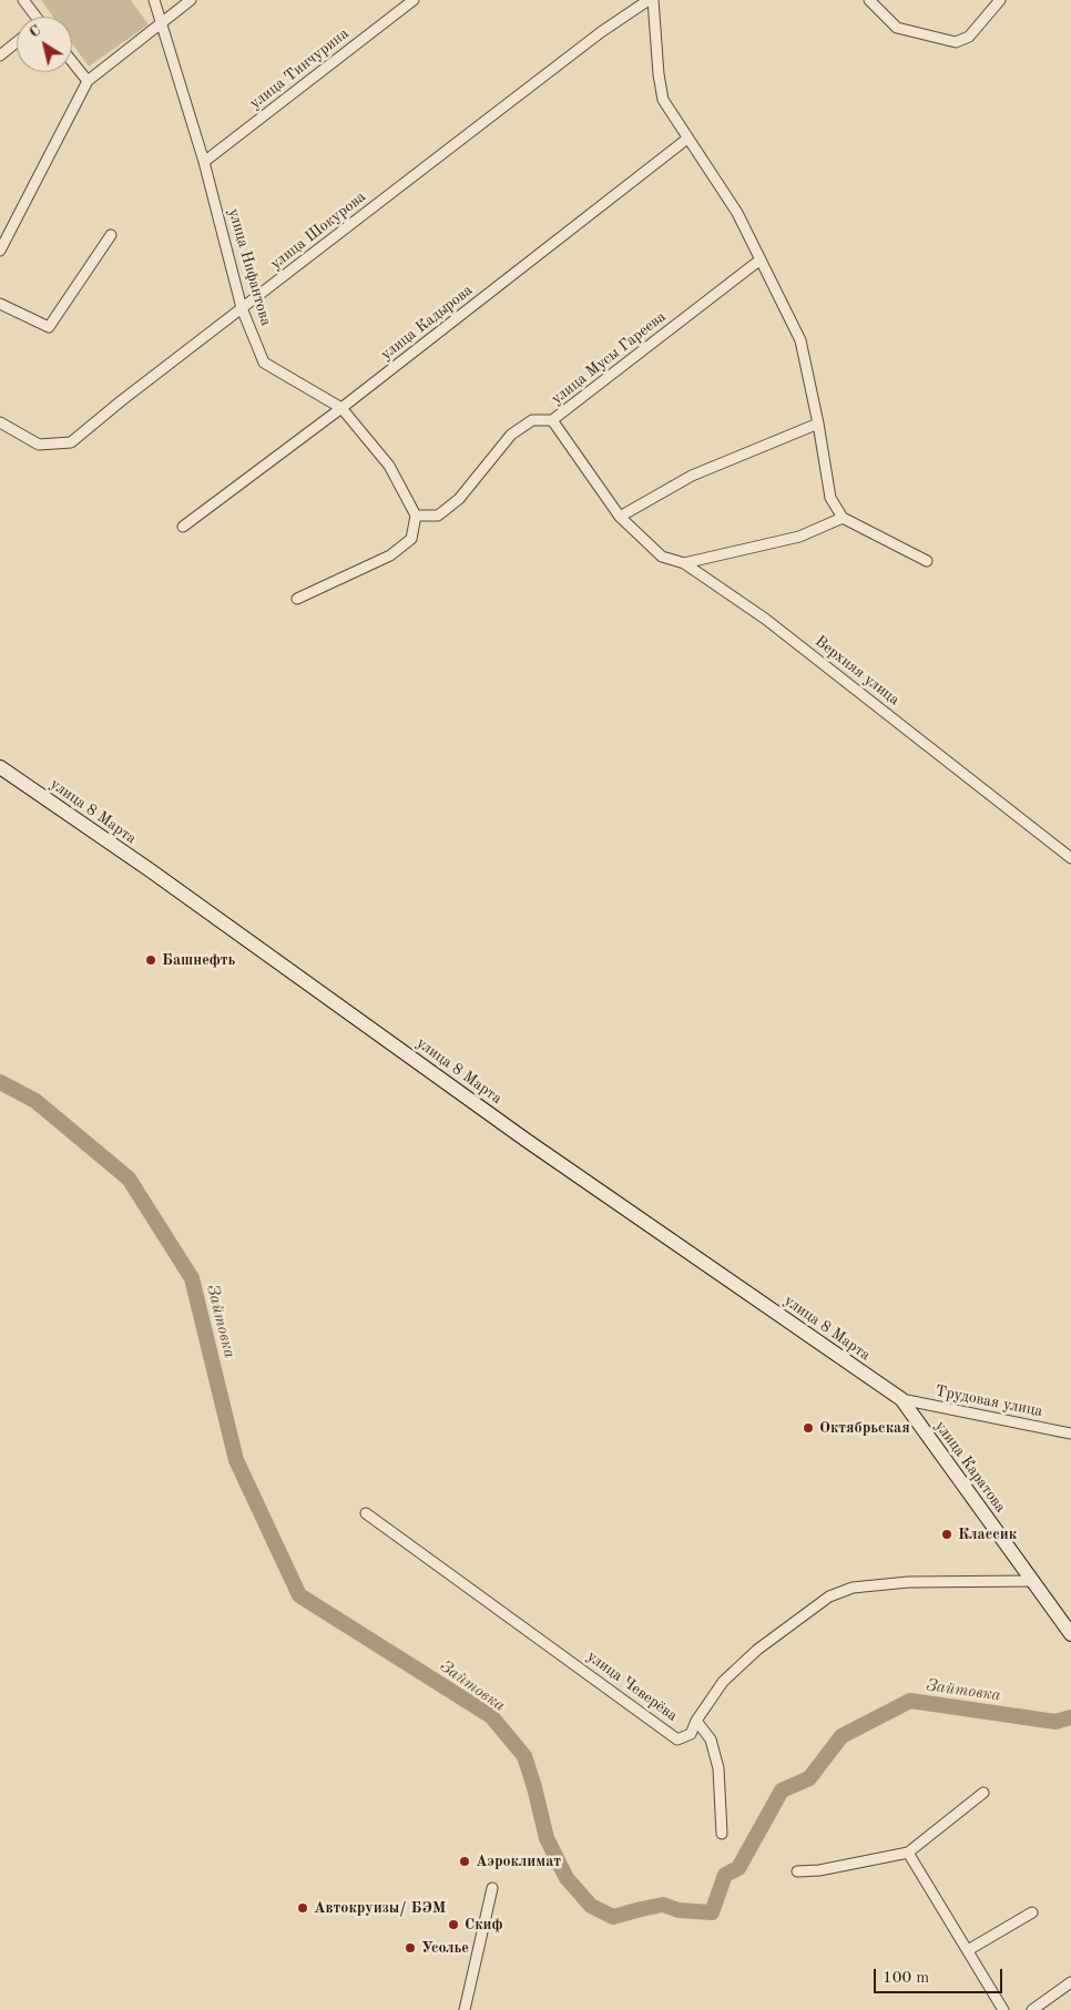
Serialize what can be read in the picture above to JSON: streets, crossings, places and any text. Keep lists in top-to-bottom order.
{
  "streets": {
    "main road": ["улица 8 Марта", "улица Каратова"],
    "street": [
      "улица Тинчурина",
      "улица Шокурова",
      "улица Нифантова",
      "улица Кадырова",
      "улица Мусы Гареева",
      "Верхняя улица",
      "Трудовая улица",
      "улица Чеверёва"
    ]
  },
  "crossings": [
    ["улица Тинчурина", "улица Нифантова"],
    ["улица Шокурова", "улица Нифантова"],
    ["улица Нифантова", "улица Кадырова"],
    ["улица Нифантова", "улица Мусы Гареева"],
    ["улица Мусы Гареева", "Верхняя улица"],
    ["улица 8 Марта", "Трудовая улица"],
    ["улица 8 Марта", "улица Каратова"],
    ["Трудовая улица", "улица Каратова"],
    ["улица Каратова", "улица Чеверёва"]
  ],
  "water": ["Зайтовка"],
  "places": [
    "Башнефть",
    "Октябрьская",
    "Классик",
    "Аэроклимат",
    "Автокруизы/ БЭМ",
    "Скиф",
    "Усолье"
  ],
  "scale_bar": "100 m",
  "north": "top left"
}
